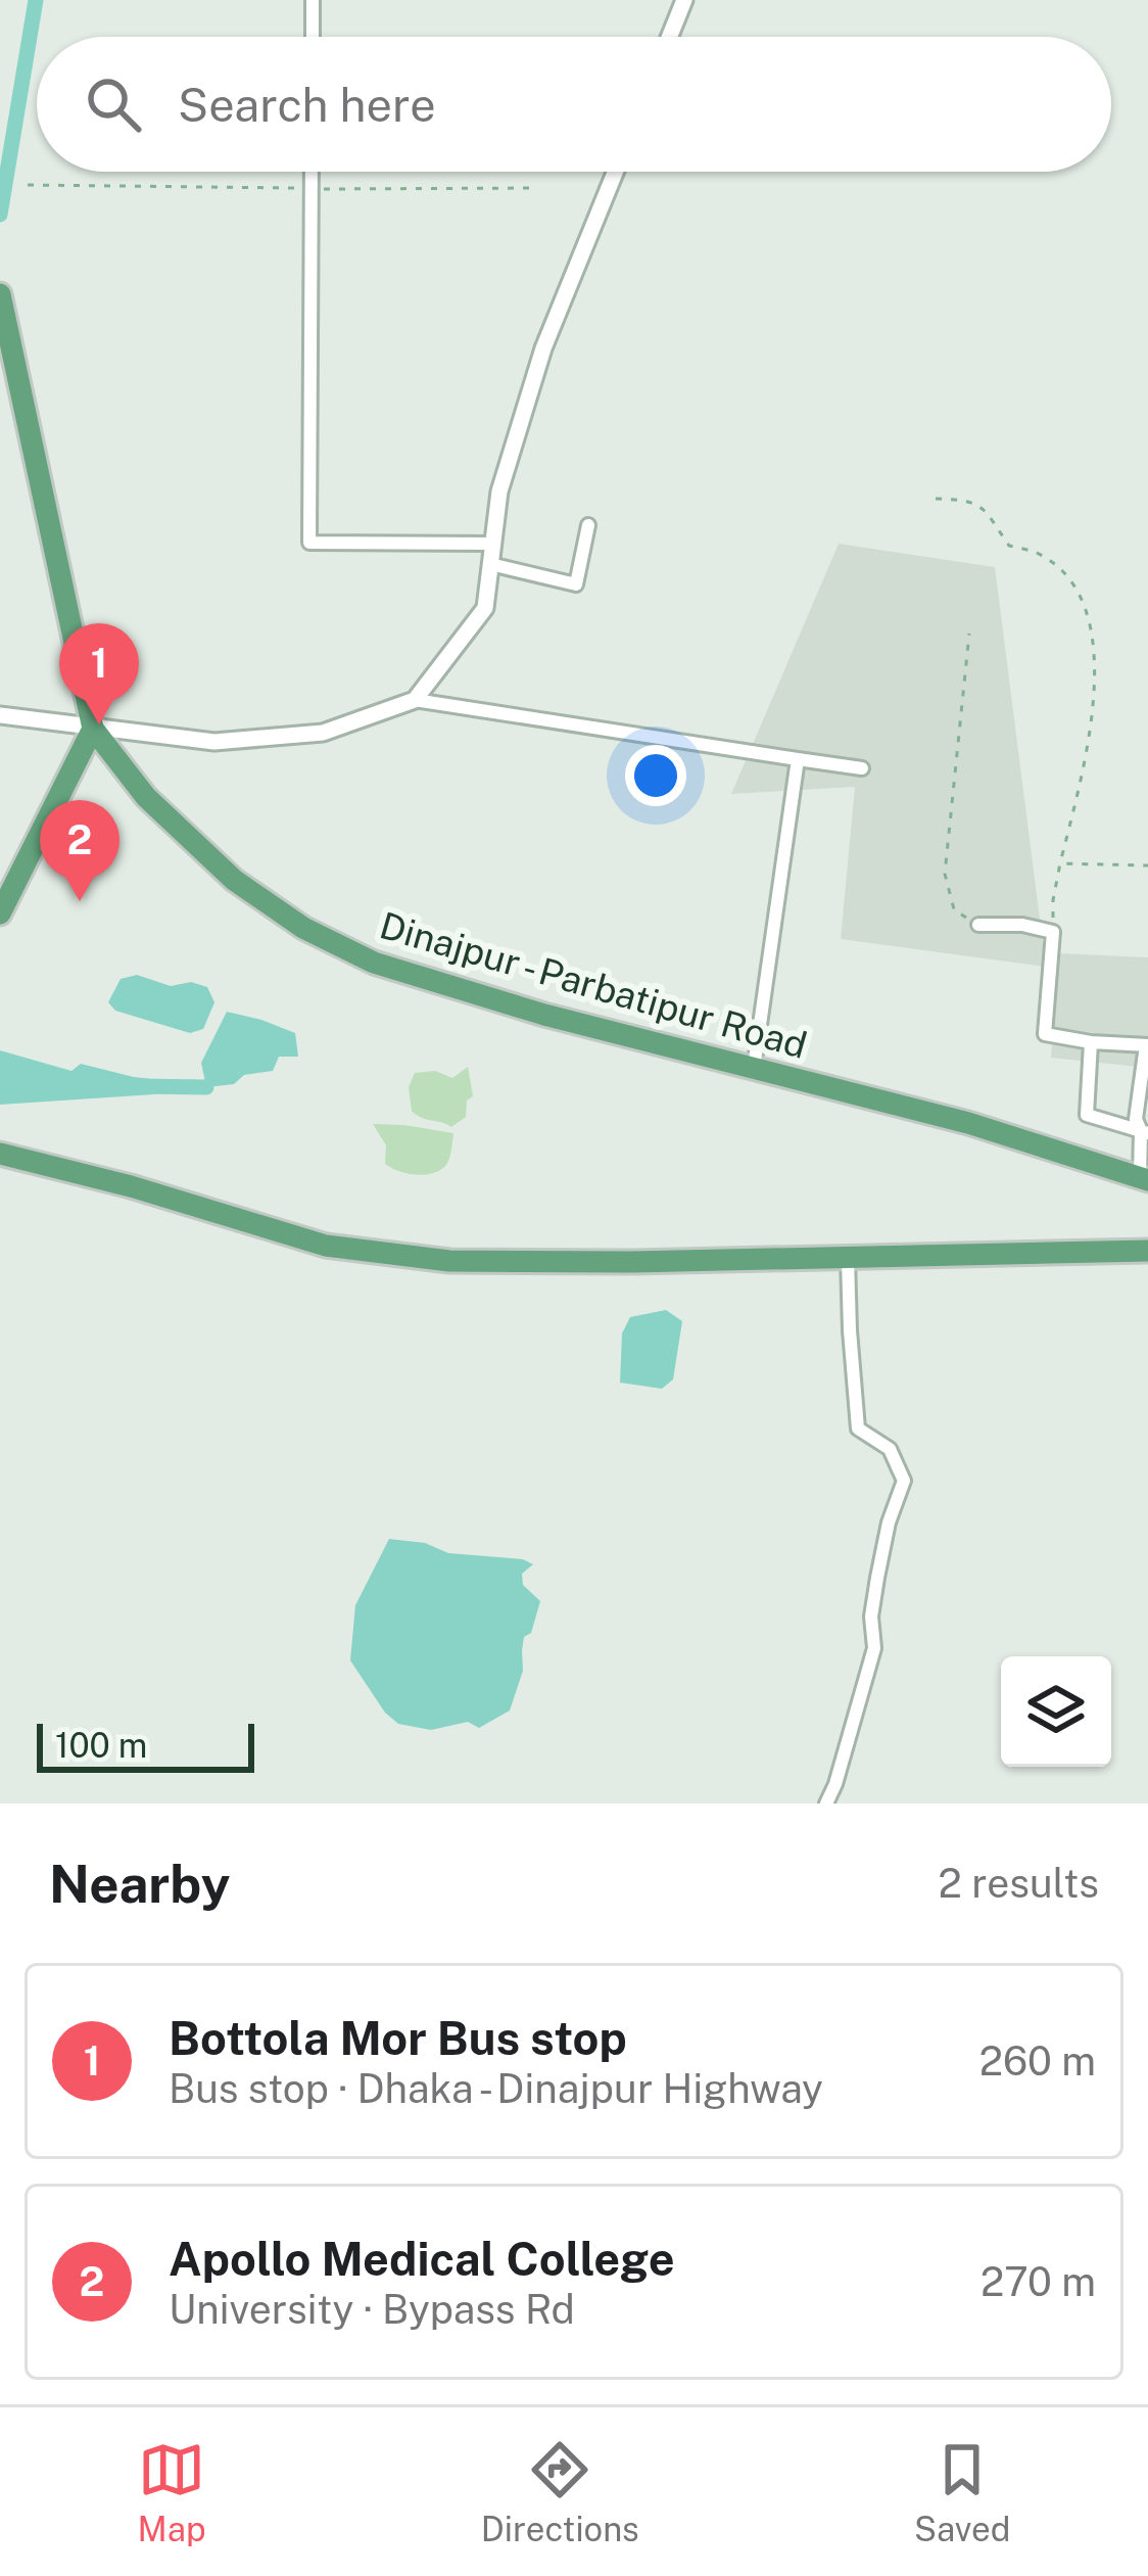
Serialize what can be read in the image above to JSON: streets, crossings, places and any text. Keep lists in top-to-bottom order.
{
  "streets": {
    "main road": ["Dinajpur - Parbatipur Road"]
  },
  "scale_bar": "100 m",
  "page": {
    "search": "Search here",
    "pins": ["1", "2"],
    "scale": "100 m",
    "heading": ["Nearby", "2 results"],
    "list": [
      {
        "mark": "1",
        "name": "Bottola Mor Bus stop",
        "note": "Bus stop · Dhaka - Dinajpur Highway",
        "value": "260 m"
      },
      {
        "mark": "2",
        "name": "Apollo Medical College",
        "note": "University · Bypass Rd",
        "value": "270 m"
      }
    ],
    "nav": ["Map", "Directions", "Saved"]
  }
}
